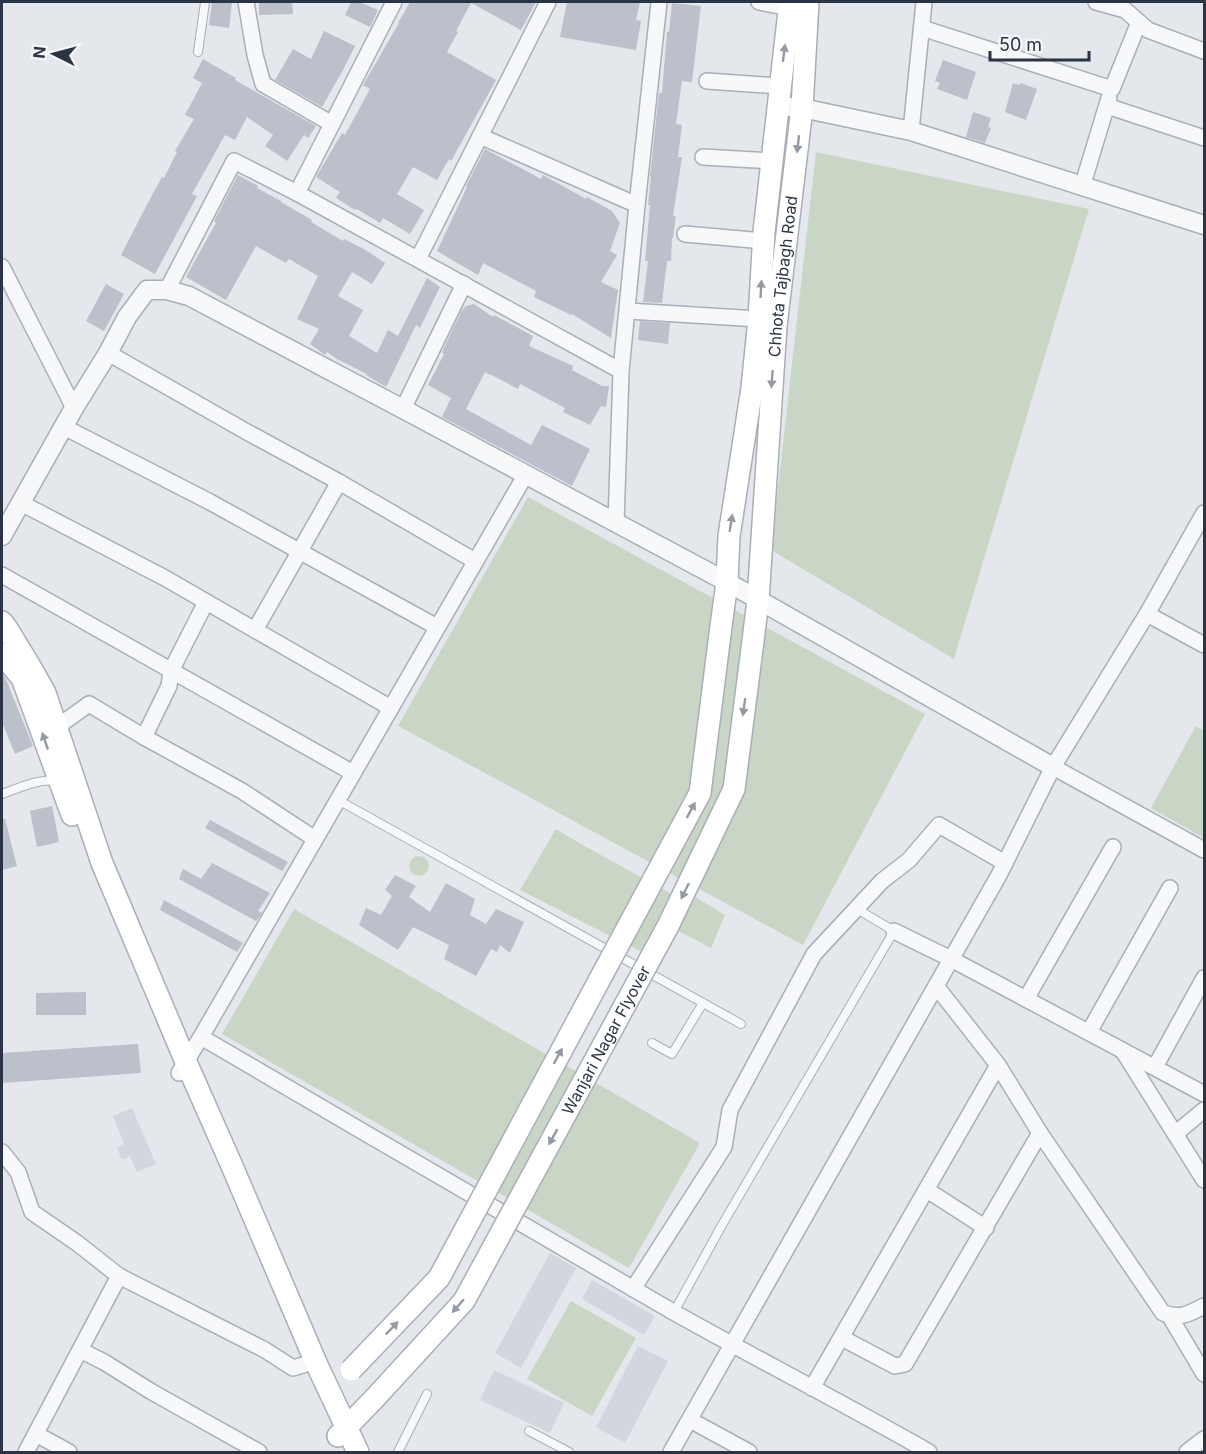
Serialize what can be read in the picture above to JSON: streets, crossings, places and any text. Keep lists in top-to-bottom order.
{
  "streets": {
    "main road": ["Chhota Tajbagh Road", "Wanjari Nagar Flyover"]
  },
  "crossings": [
    ["Chhota Tajbagh Road", "Wanjari Nagar Flyover"]
  ],
  "one_way": ["Chhota Tajbagh Road"],
  "scale_bar": "50 m",
  "north": "left"
}
